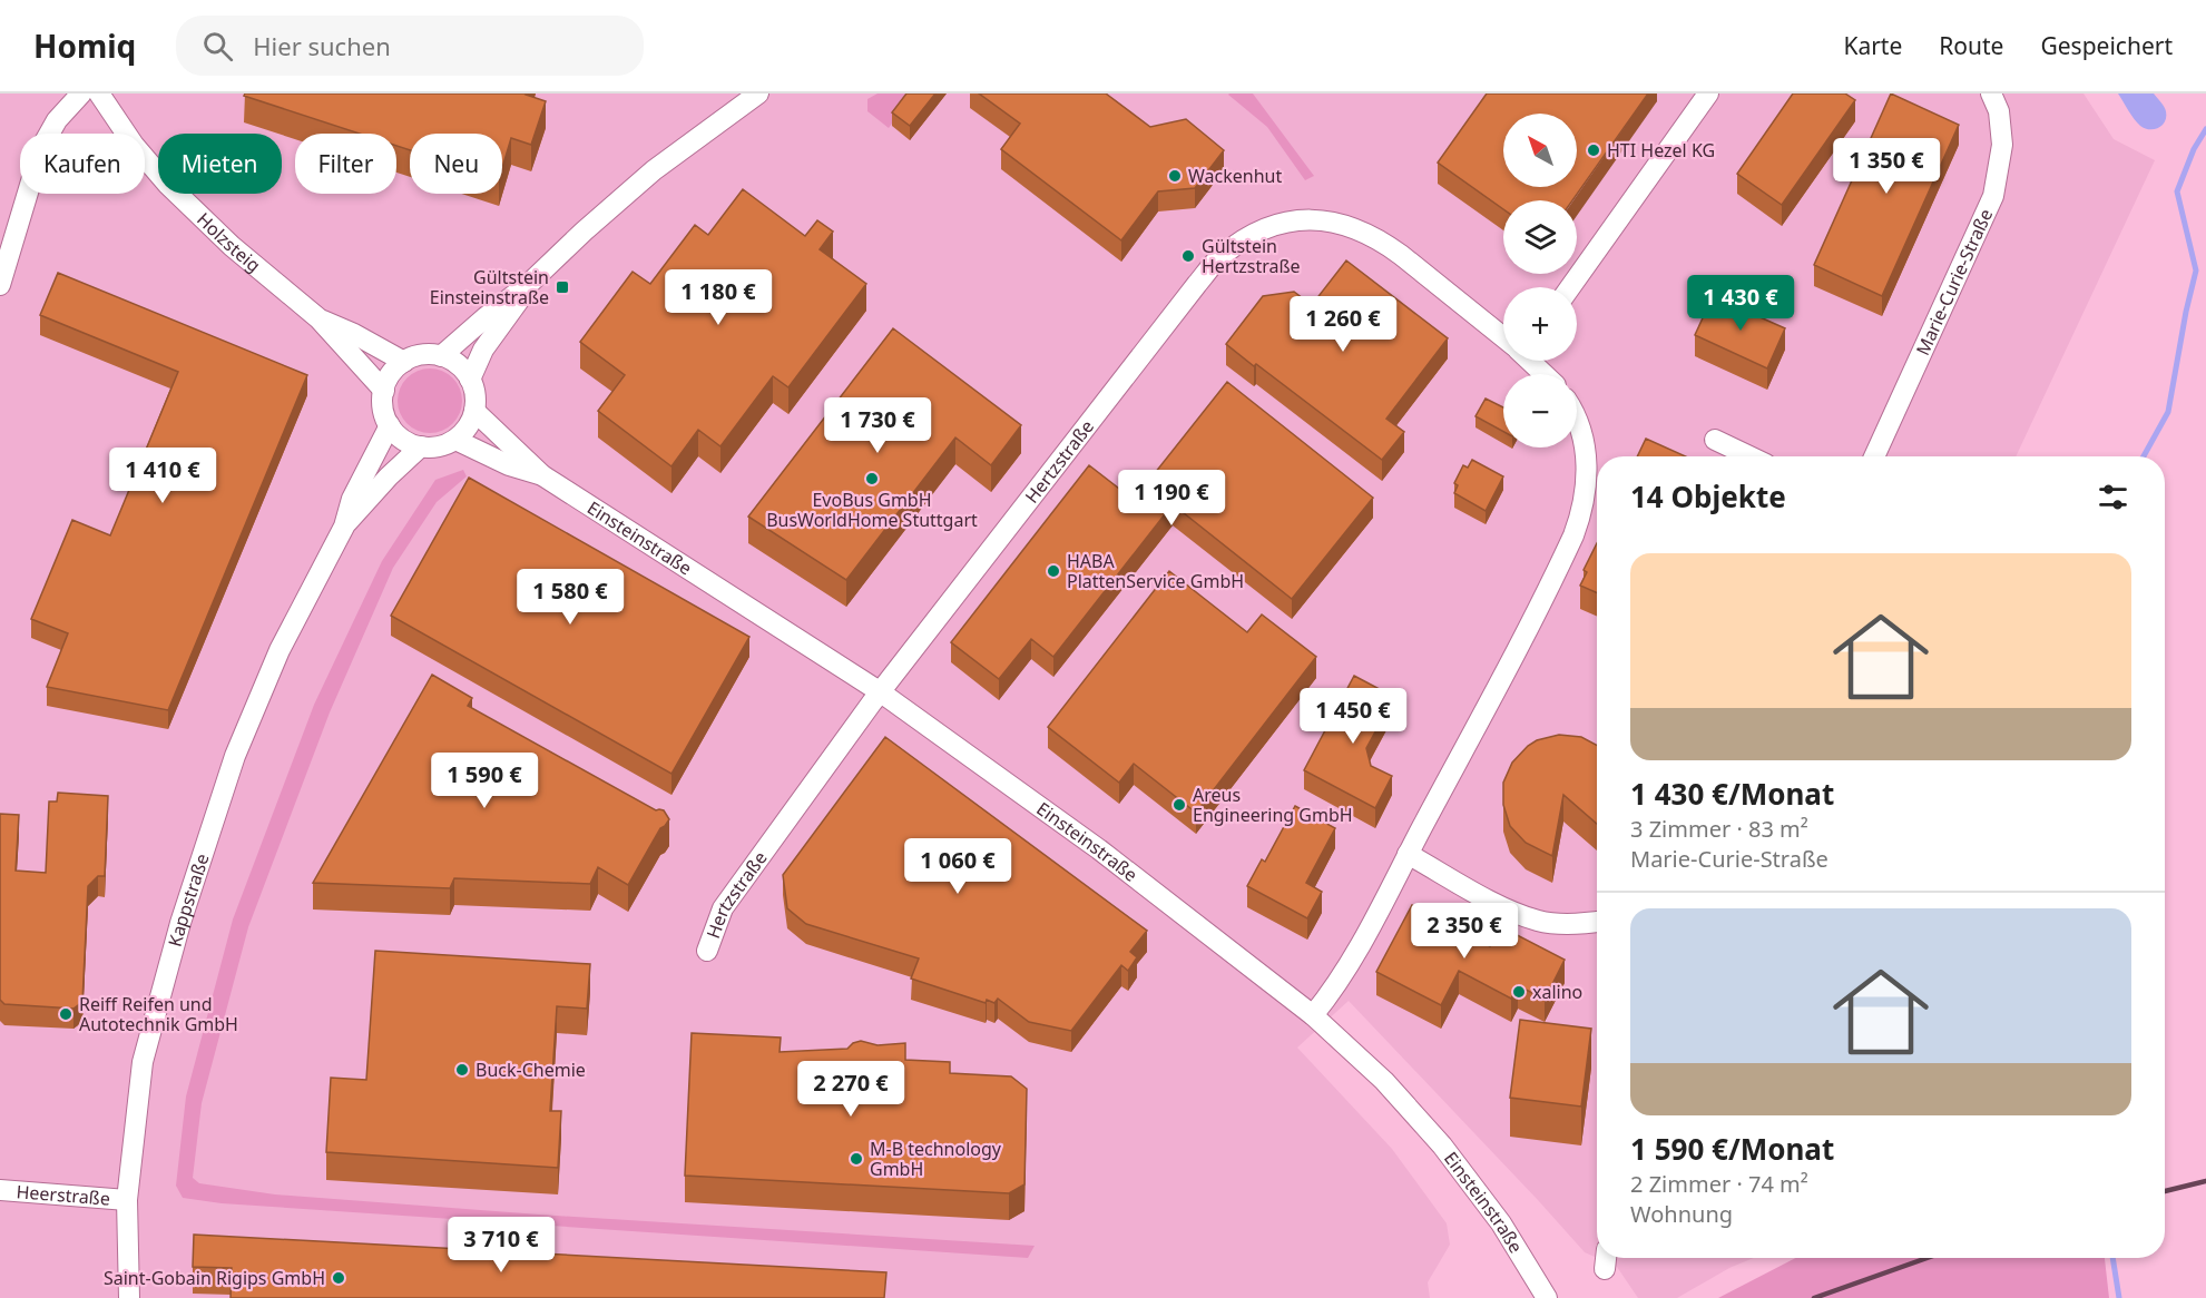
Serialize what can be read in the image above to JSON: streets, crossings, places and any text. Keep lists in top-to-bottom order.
{
  "streets": {
    "street": [
      "Holzsteig",
      "Marie-Curie-Straße",
      "Hertzstraße",
      "Einsteinstraße",
      "Kappstraße",
      "Heerstraße"
    ]
  },
  "crossings": [
    ["Holzsteig", "Einsteinstraße"],
    ["Holzsteig", "Kappstraße"],
    ["Hertzstraße", "Einsteinstraße"],
    ["Einsteinstraße", "Kappstraße"],
    ["Kappstraße", "Heerstraße"]
  ],
  "places": {
    "other": [
      "HTI Hezel KG",
      "Wackenhut",
      "Gültstein Hertzstraße",
      "EvoBus GmbH BusWorldHome Stuttgart",
      "HABA PlattenService GmbH",
      "Areus Engineering GmbH",
      "xalino",
      "Reiff Reifen und Autotechnik GmbH",
      "Buck-Chemie",
      "M-B technology GmbH",
      "Saint-Gobain Rigips GmbH"
    ],
    "transit": ["Gültstein Einsteinstraße"]
  },
  "north": "top left",
  "page": {
    "header": "Homiq",
    "search": "Hier suchen",
    "nav": ["Karte", "Route", "Gespeichert"],
    "map_buttons": ["+", "−"],
    "chip": [
      "Kaufen",
      "Mieten",
      "Filter",
      "Neu"
    ],
    "price": [
      "1 350 €",
      "1 180 €",
      "1 430 €",
      "1 260 €",
      "1 730 €",
      "1 410 €",
      "1 190 €",
      "1 580 €",
      "1 450 €",
      "1 590 €",
      "1 060 €",
      "2 350 €",
      "2 270 €",
      "3 710 €"
    ],
    "heading": "14 Objekte",
    "list": [
      {
        "name": "1 430 €/Monat",
        "note": "3 Zimmer · 83 m² · Marie-Curie-Straße"
      },
      {
        "name": "1 590 €/Monat",
        "note": "2 Zimmer · 74 m² · Wohnung"
      }
    ]
  }
}
